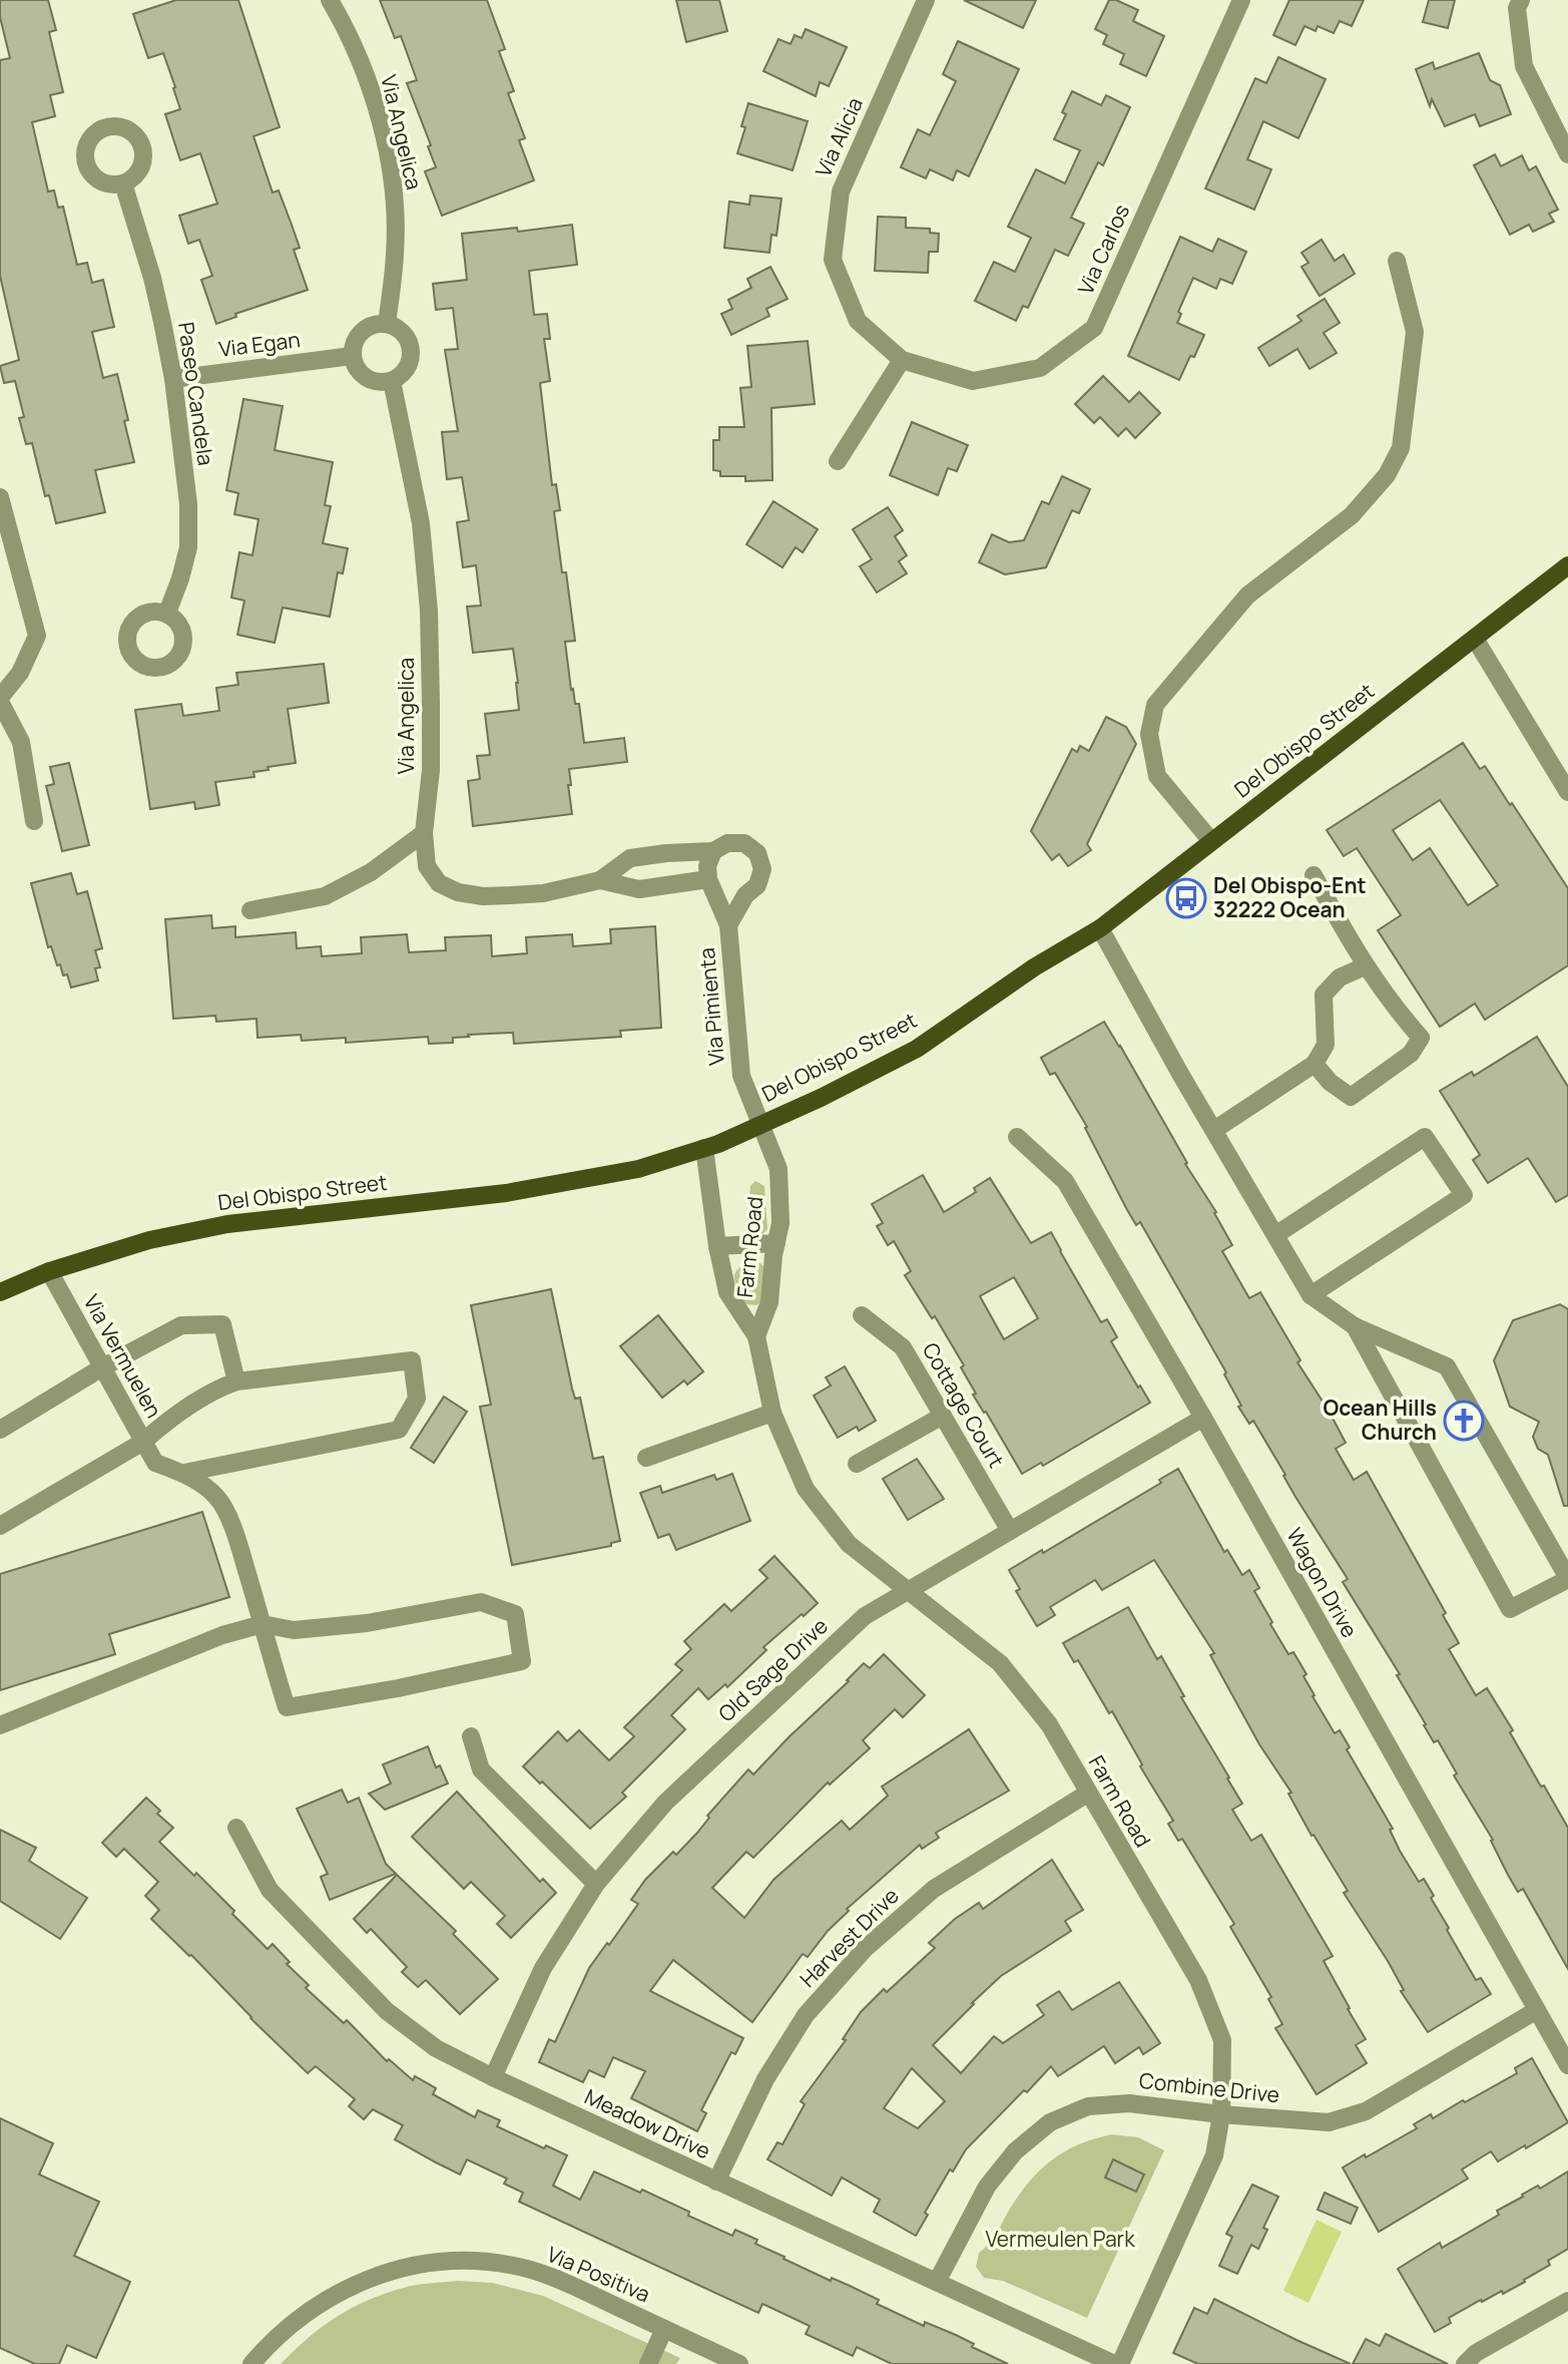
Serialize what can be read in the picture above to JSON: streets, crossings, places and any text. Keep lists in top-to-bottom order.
{
  "streets": {
    "main road": ["Del Obispo Street"],
    "street": [
      "Via Angelica",
      "Via Alicia",
      "Via Carlos",
      "Via Egan",
      "Paseo Candela",
      "Via Pimienta",
      "Farm Road",
      "Via Vermuelen",
      "Cottage Court",
      "Wagon Drive",
      "Old Sage Drive",
      "Harvest Drive",
      "Combine Drive",
      "Meadow Drive",
      "Via Positiva"
    ]
  },
  "crossings": [
    ["Via Angelica", "Via Egan"],
    ["Via Angelica", "Via Pimienta"],
    ["Via Alicia", "Via Carlos"],
    ["Via Egan", "Paseo Candela"],
    ["Del Obispo Street", "Via Pimienta"],
    ["Del Obispo Street", "Farm Road"],
    ["Del Obispo Street", "Via Vermuelen"],
    ["Via Pimienta", "Farm Road"],
    ["Farm Road", "Old Sage Drive"],
    ["Farm Road", "Harvest Drive"],
    ["Farm Road", "Combine Drive"],
    ["Cottage Court", "Old Sage Drive"],
    ["Wagon Drive", "Old Sage Drive"],
    ["Wagon Drive", "Combine Drive"],
    ["Old Sage Drive", "Meadow Drive"],
    ["Harvest Drive", "Meadow Drive"],
    ["Combine Drive", "Meadow Drive"]
  ],
  "parks": ["Vermeulen Park"],
  "places": {
    "bus stop": ["Del Obispo-Ent 32222 Ocean"],
    "church": ["Ocean Hills Church"]
  }
}
